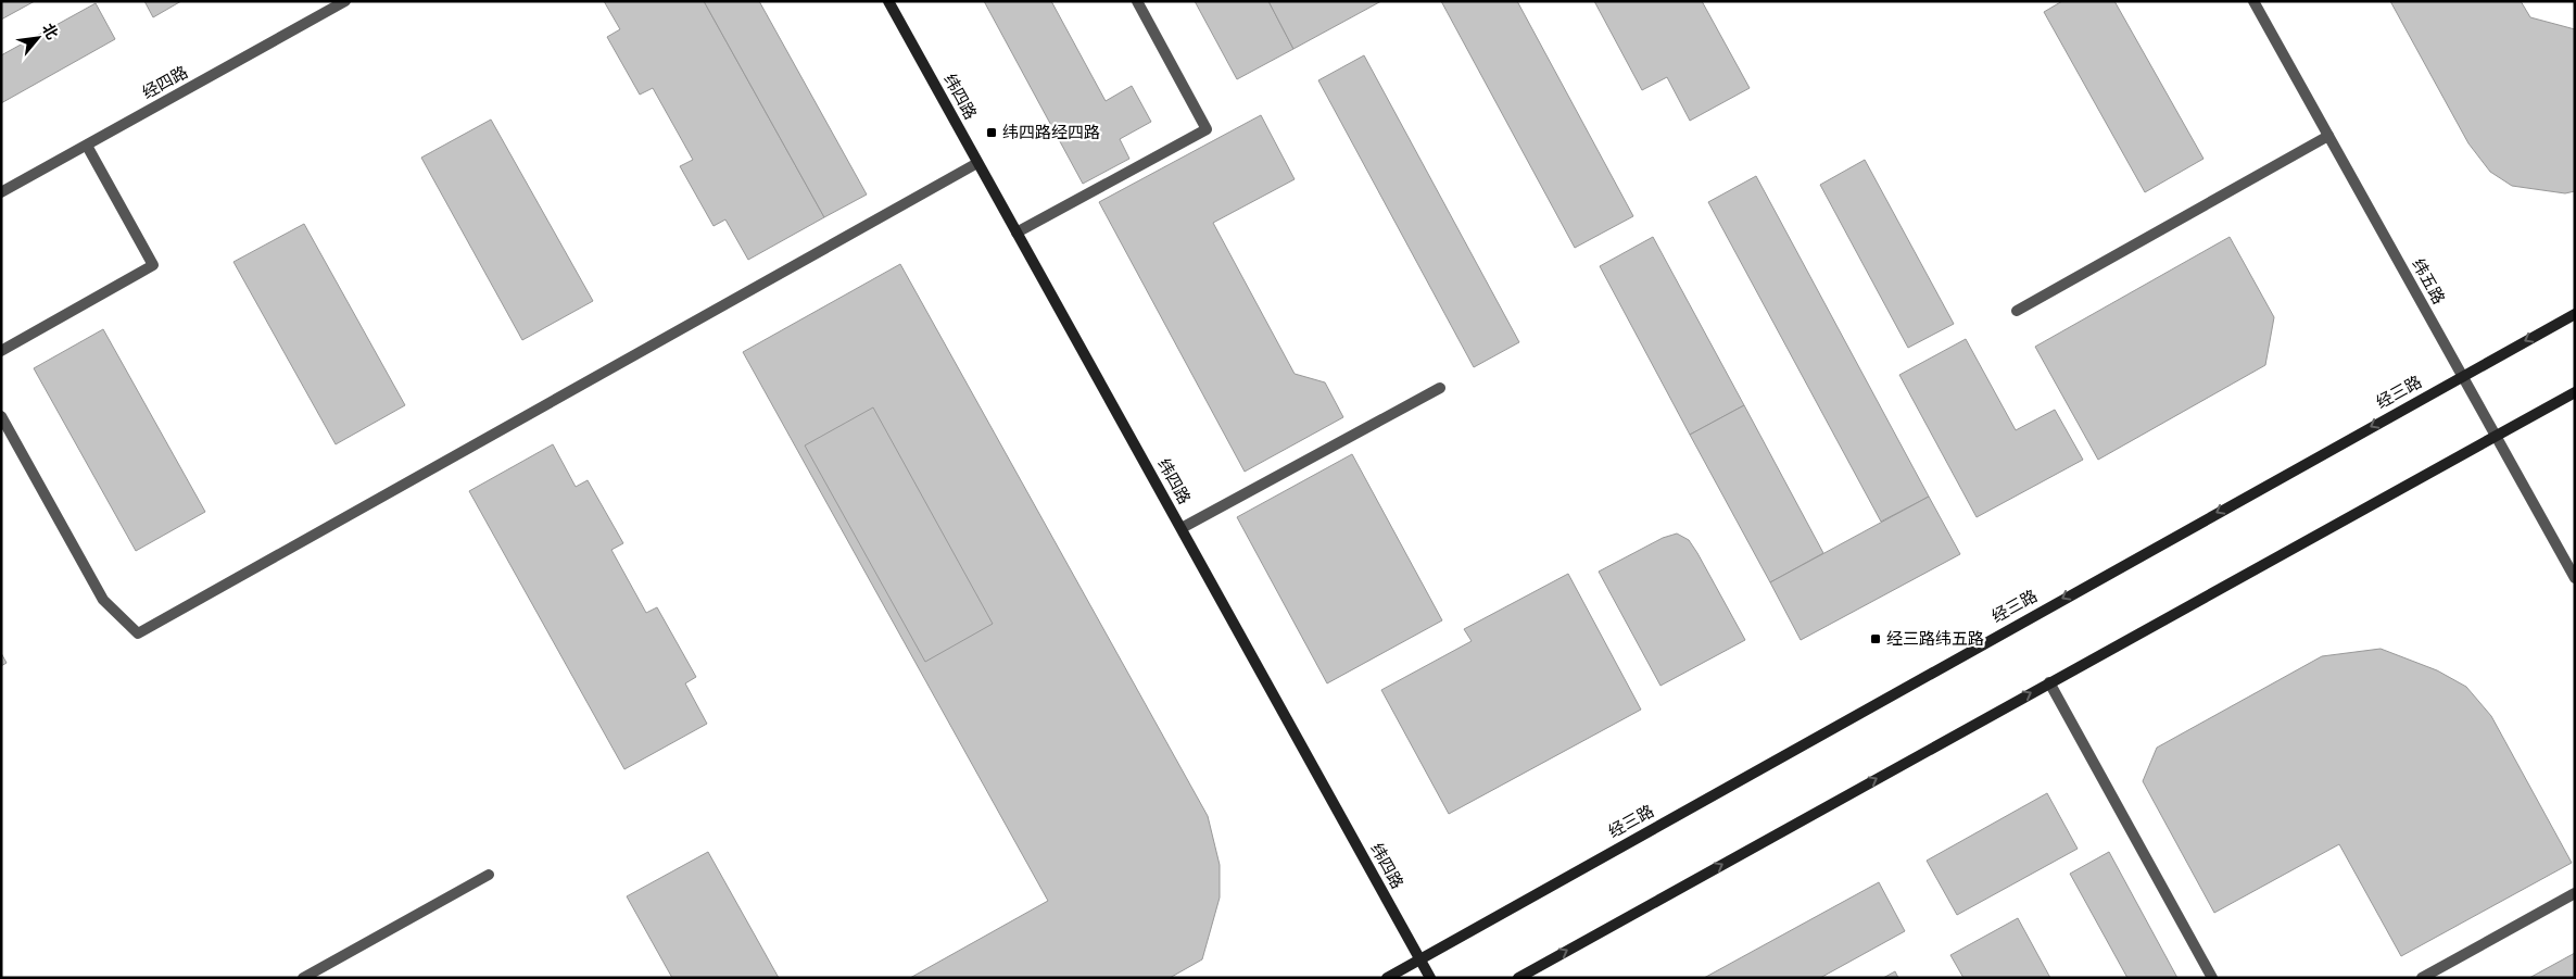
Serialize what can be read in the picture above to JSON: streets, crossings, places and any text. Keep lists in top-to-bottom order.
{
  "streets": {
    "main road": ["纬四路", "经三路"],
    "street": ["经四路", "纬五路"]
  },
  "crossings": [
    ["纬四路", "经三路"],
    ["纬五路", "经三路"]
  ],
  "places": {
    "transit": ["纬四路经四路", "经三路纬五路"]
  },
  "north": "top right"
}
